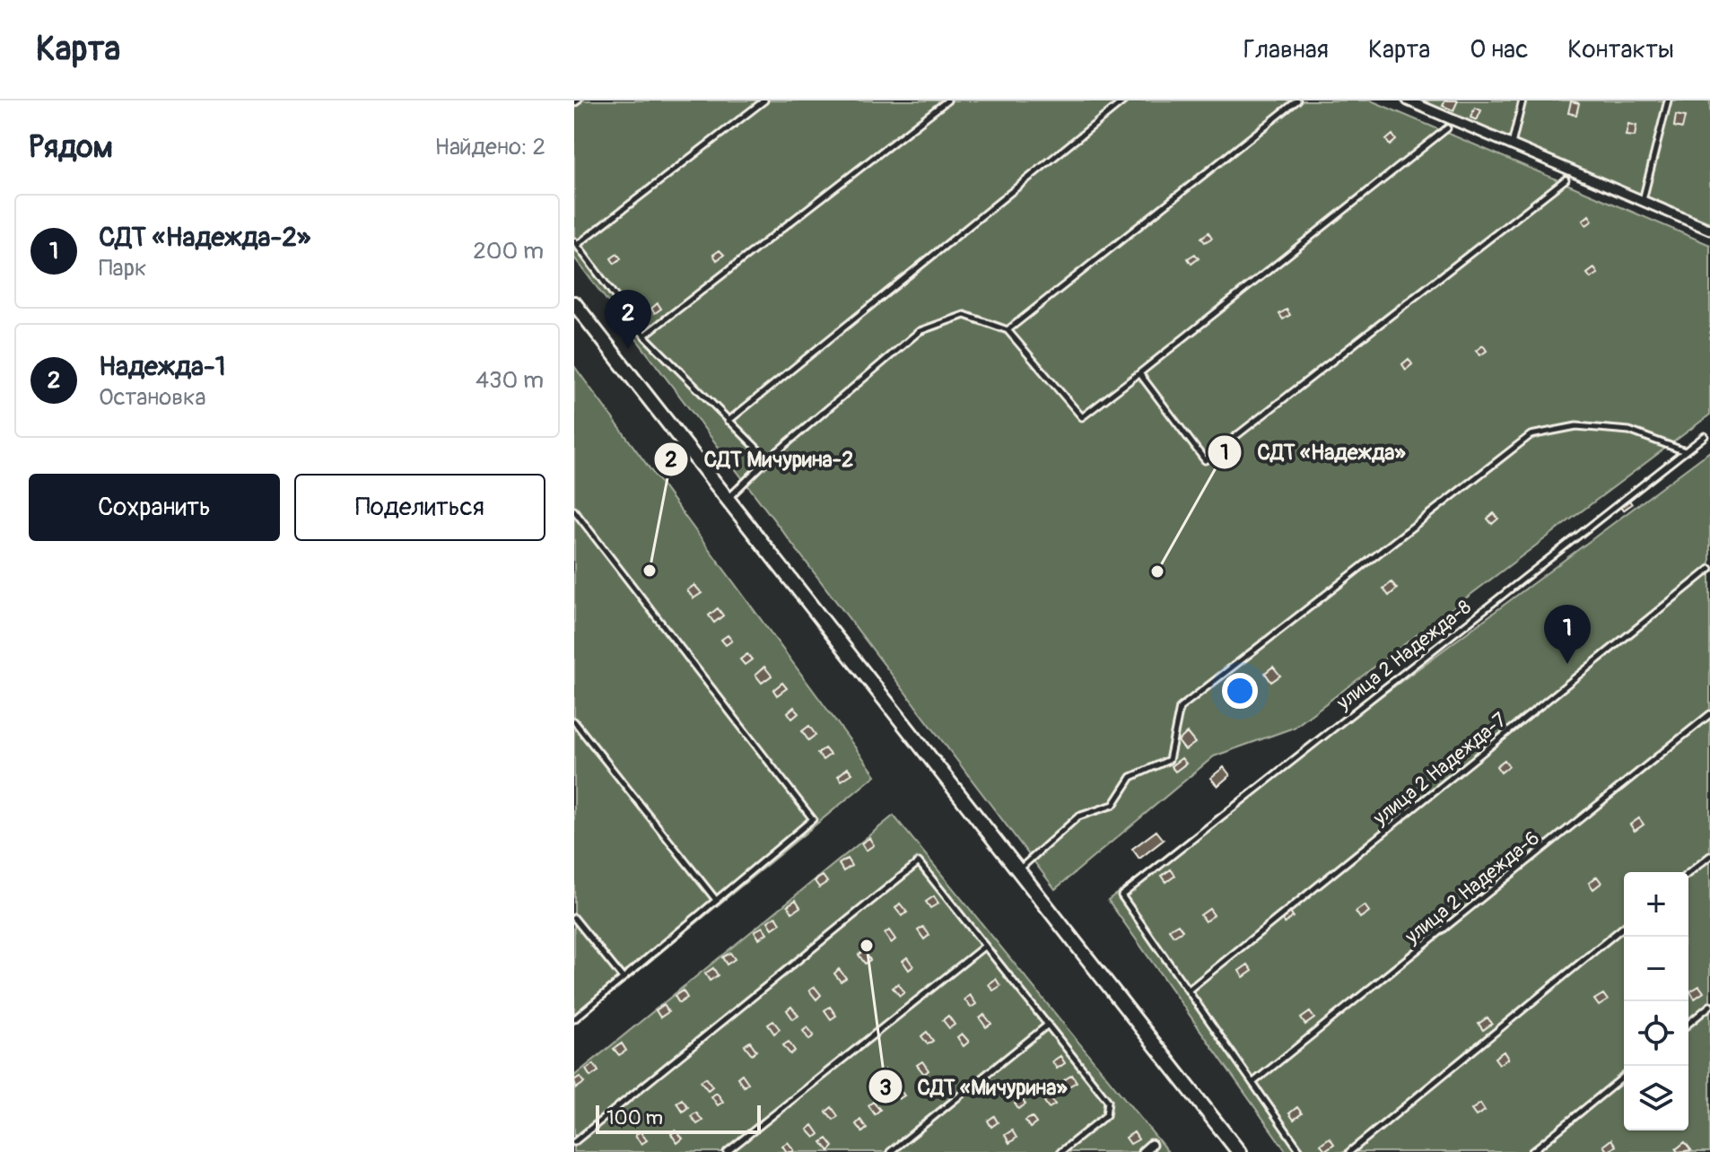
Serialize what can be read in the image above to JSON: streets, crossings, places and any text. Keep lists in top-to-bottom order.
{
  "streets": {
    "lane": ["улица 2 Надежда-8", "улица 2 Надежда-7", "улица 2 Надежда-6"]
  },
  "crossings": [
    ["улица 2 Надежда-8", "улица 2 Надежда-7"]
  ],
  "places": ["СДТ Мичурина-2", "СДТ «Надежда»", "СДТ «Мичурина»"],
  "scale_bar": "100 m",
  "page": {
    "header": "Карта",
    "nav": [
      "Главная",
      "Карта",
      "О нас",
      "Контакты"
    ],
    "heading": ["Рядом", "Найдено: 2"],
    "list": [
      {
        "mark": "1",
        "name": "СДТ «Надежда-2»",
        "note": "Парк",
        "value": "200 m"
      },
      {
        "mark": "2",
        "name": "Надежда-1",
        "note": "Остановка",
        "value": "430 m"
      }
    ],
    "pins": ["2", "1"],
    "buttons": ["Сохранить", "Поделиться"],
    "map_buttons": ["+", "−"],
    "scale": "100 m"
  }
}
